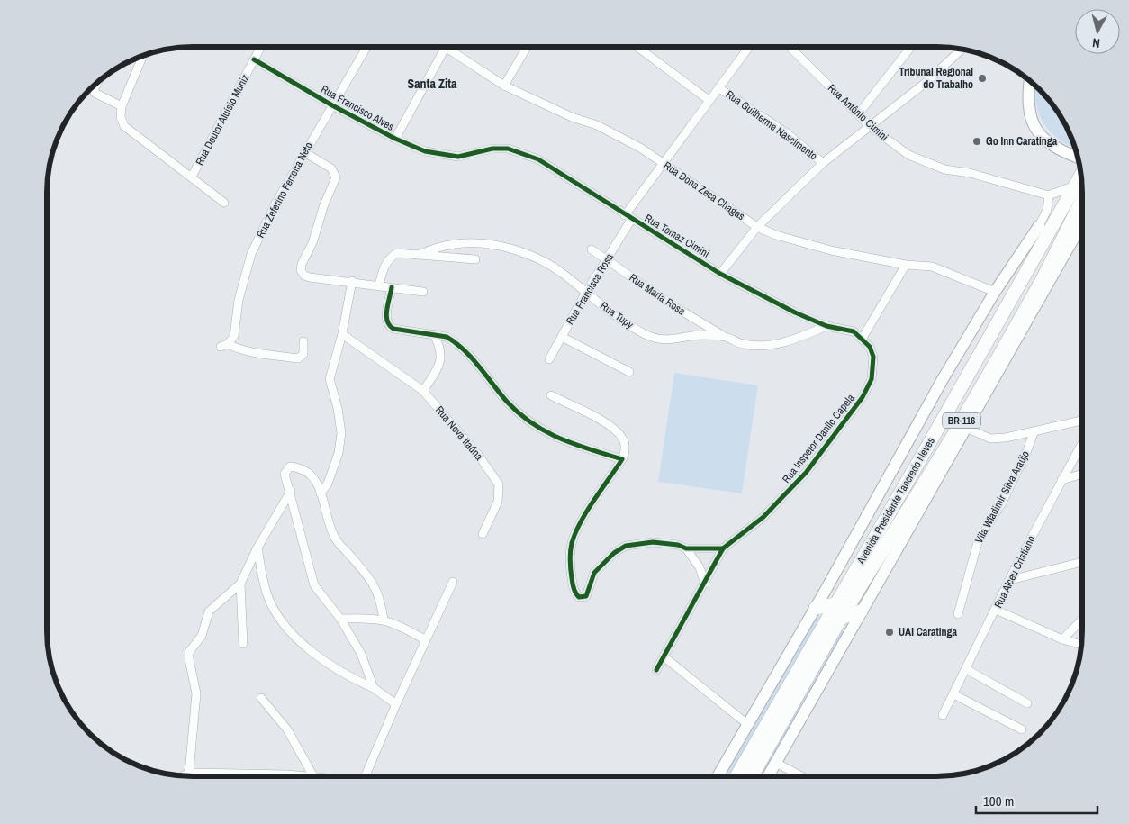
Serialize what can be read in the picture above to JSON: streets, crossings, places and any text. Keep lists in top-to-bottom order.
{
  "streets": {
    "highway": ["BR-116", "Avenida Presidente Tancredo Neves"],
    "street": [
      "Rua Francisco Alves",
      "Rua Antônio Cimini",
      "Rua Doutor Aluísio Muniz",
      "Rua Guilherme Nascimento",
      "Rua Zeferino Ferreira Neto",
      "Rua Dona Zeca Chagas",
      "Rua Tomaz Cimini",
      "Rua Francisca Rosa",
      "Rua Maria Rosa",
      "Rua Tupy",
      "Rua Nova Itaúna",
      "Rua Inspetor Danilo Capela",
      "Vila Wladimir Silva Araújo",
      "Rua Alceu Cristiano"
    ]
  },
  "crossings": [
    ["Rua Francisco Alves", "Rua Doutor Aluísio Muniz"],
    ["Rua Francisco Alves", "Rua Zeferino Ferreira Neto"],
    ["Rua Francisco Alves", "Rua Tomaz Cimini"],
    ["Rua Guilherme Nascimento", "Rua Francisca Rosa"],
    ["Rua Dona Zeca Chagas", "Rua Francisca Rosa"],
    ["Rua Dona Zeca Chagas", "Avenida Presidente Tancredo Neves"],
    ["Rua Tomaz Cimini", "Rua Francisca Rosa"],
    ["Rua Tomaz Cimini", "Rua Tupy"],
    ["Rua Tomaz Cimini", "Rua Inspetor Danilo Capela"],
    ["Rua Francisca Rosa", "Rua Maria Rosa"],
    ["Rua Francisca Rosa", "Rua Tupy"],
    ["Rua Maria Rosa", "Rua Tupy"]
  ],
  "districts": ["Santa Zita"],
  "places": ["Tribunal Regional do Trabalho", "Go Inn Caratinga", "UAI Caratinga"],
  "scale_bar": "100 m",
  "north": "bottom"
}
